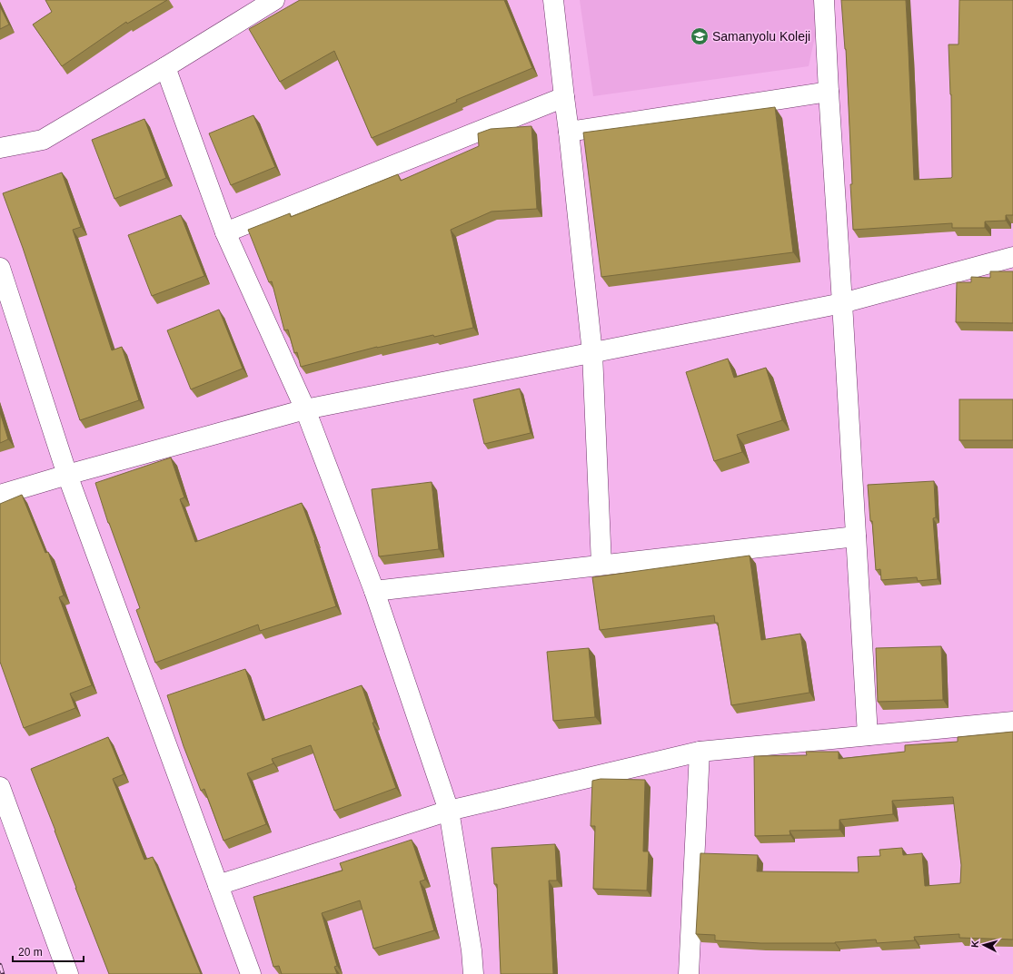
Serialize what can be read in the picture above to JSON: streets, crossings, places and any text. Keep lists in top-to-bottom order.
{
  "places": {
    "school or university": ["Samanyolu Koleji"]
  },
  "scale_bar": "20 m",
  "north": "left"
}
